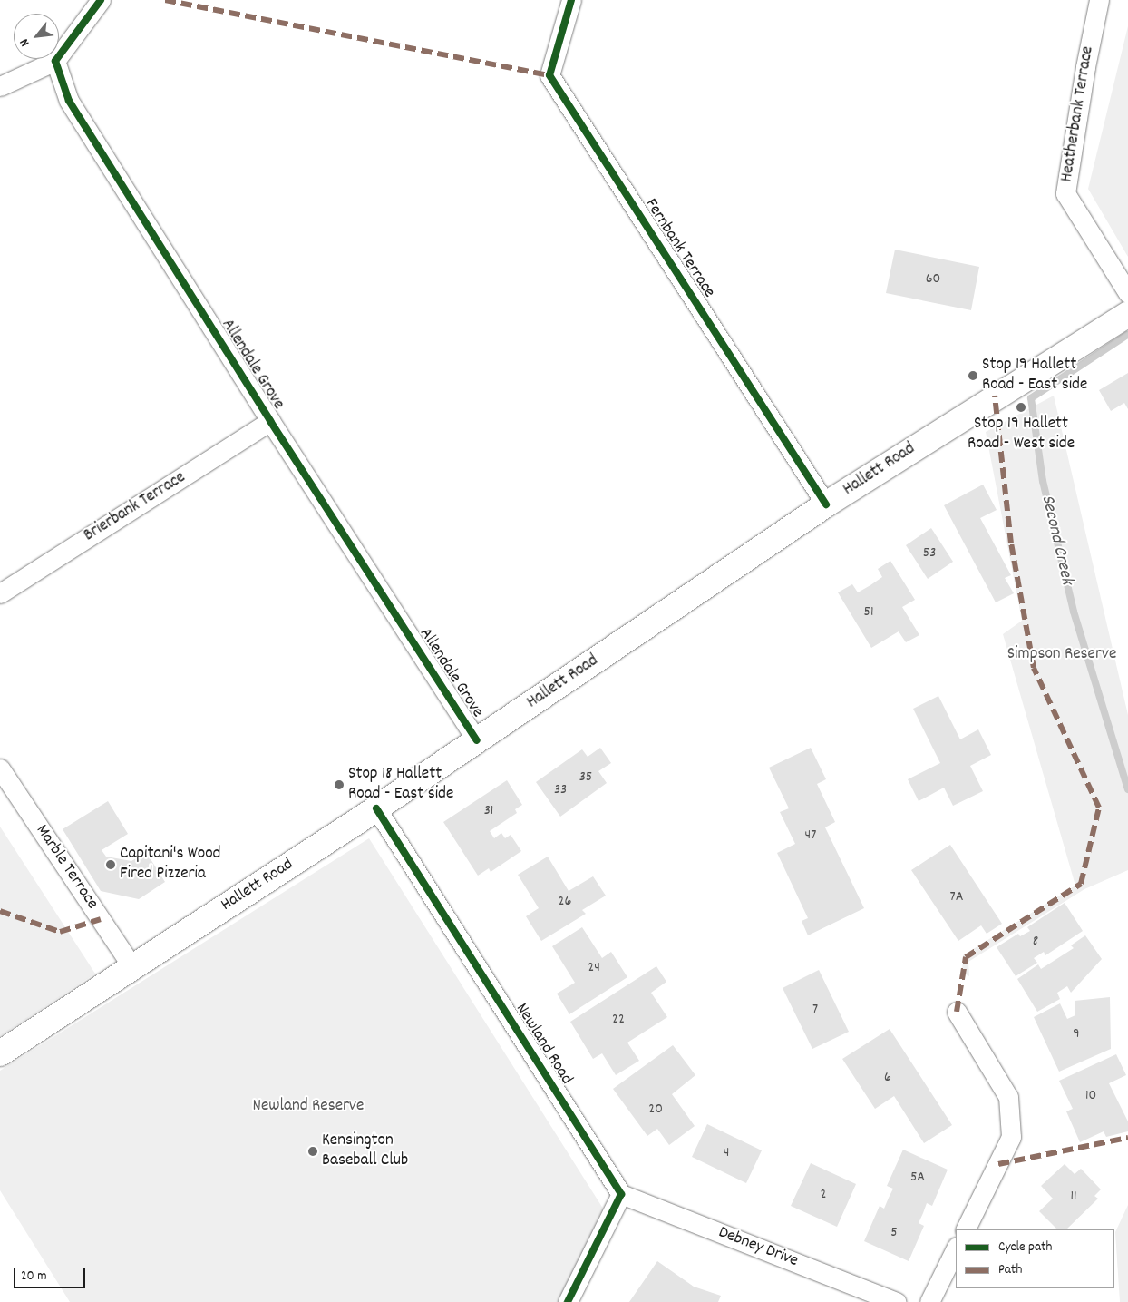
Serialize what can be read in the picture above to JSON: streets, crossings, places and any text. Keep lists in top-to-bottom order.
{
  "streets": {
    "main road": ["Hallett Road"],
    "street": [
      "Heatherbank Terrace",
      "Fernbank Terrace",
      "Allendale Grove",
      "Brierbank Terrace",
      "Marble Terrace",
      "Newland Road",
      "Debney Drive"
    ]
  },
  "crossings": [
    ["Fernbank Terrace", "Hallett Road"],
    ["Allendale Grove", "Hallett Road"],
    ["Allendale Grove", "Brierbank Terrace"],
    ["Hallett Road", "Marble Terrace"],
    ["Hallett Road", "Newland Road"],
    ["Newland Road", "Debney Drive"]
  ],
  "water": ["Second Creek"],
  "parks": ["Simpson Reserve", "Newland Reserve"],
  "places": [
    "Stop 19 Hallett Road - East side",
    "Stop 19 Hallett Road - West side",
    "Stop 18 Hallett Road - East side",
    "Capitani's Wood Fired Pizzeria",
    "Kensington Baseball Club"
  ],
  "house_numbers": [
    "60",
    "53",
    "51",
    "35",
    "33",
    "31",
    "47",
    "7A",
    "26",
    "8",
    "24",
    "7",
    "22",
    "9",
    "6",
    "10",
    "20",
    "4",
    "5A",
    "2",
    "11",
    "5"
  ],
  "legend": ["Cycle path", "Path"],
  "scale_bar": "20 m",
  "north": "bottom left"
}
